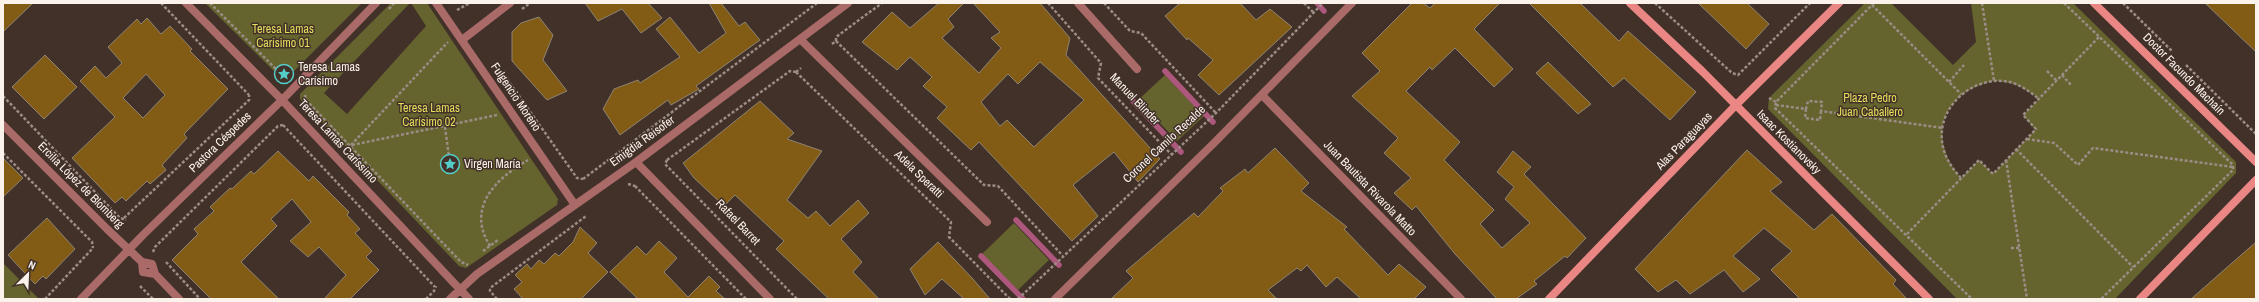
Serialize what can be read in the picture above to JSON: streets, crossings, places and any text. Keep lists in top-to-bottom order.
{
  "streets": {
    "main road": ["Doctor Facundo Machaín", "Alas Paraguayas", "Isaac Kostianovsky"],
    "street": [
      "Fulgencio Moreno",
      "Manuel Blinder",
      "Teresa Lamas Caríssimo",
      "Emigdia Reisofer",
      "Pastora Céspedes",
      "Adela Speratti",
      "Ercilia López de Blomberg",
      "Juan Bautista Rivarola Matto"
    ],
    "path": ["Coronel Camilo Recalde", "Rafael Barret"]
  },
  "crossings": [
    ["Fulgencio Moreno", "Emigdia Reisofer"],
    ["Manuel Blinder", "Coronel Camilo Recalde"],
    ["Teresa Lamas Caríssimo", "Emigdia Reisofer"],
    ["Teresa Lamas Caríssimo", "Pastora Céspedes"],
    ["Emigdia Reisofer", "Adela Speratti"],
    ["Alas Paraguayas", "Isaac Kostianovsky"],
    ["Pastora Céspedes", "Ercilia López de Blomberg"]
  ],
  "parks": ["Teresa Lamas Carísimo 01", "Plaza Pedro Juan Caballero", "Teresa Lamas Carísimo 02"],
  "places": {
    "place": ["Teresa Lamas Carísimo", "Virgen María"]
  },
  "north": "top right"
}
